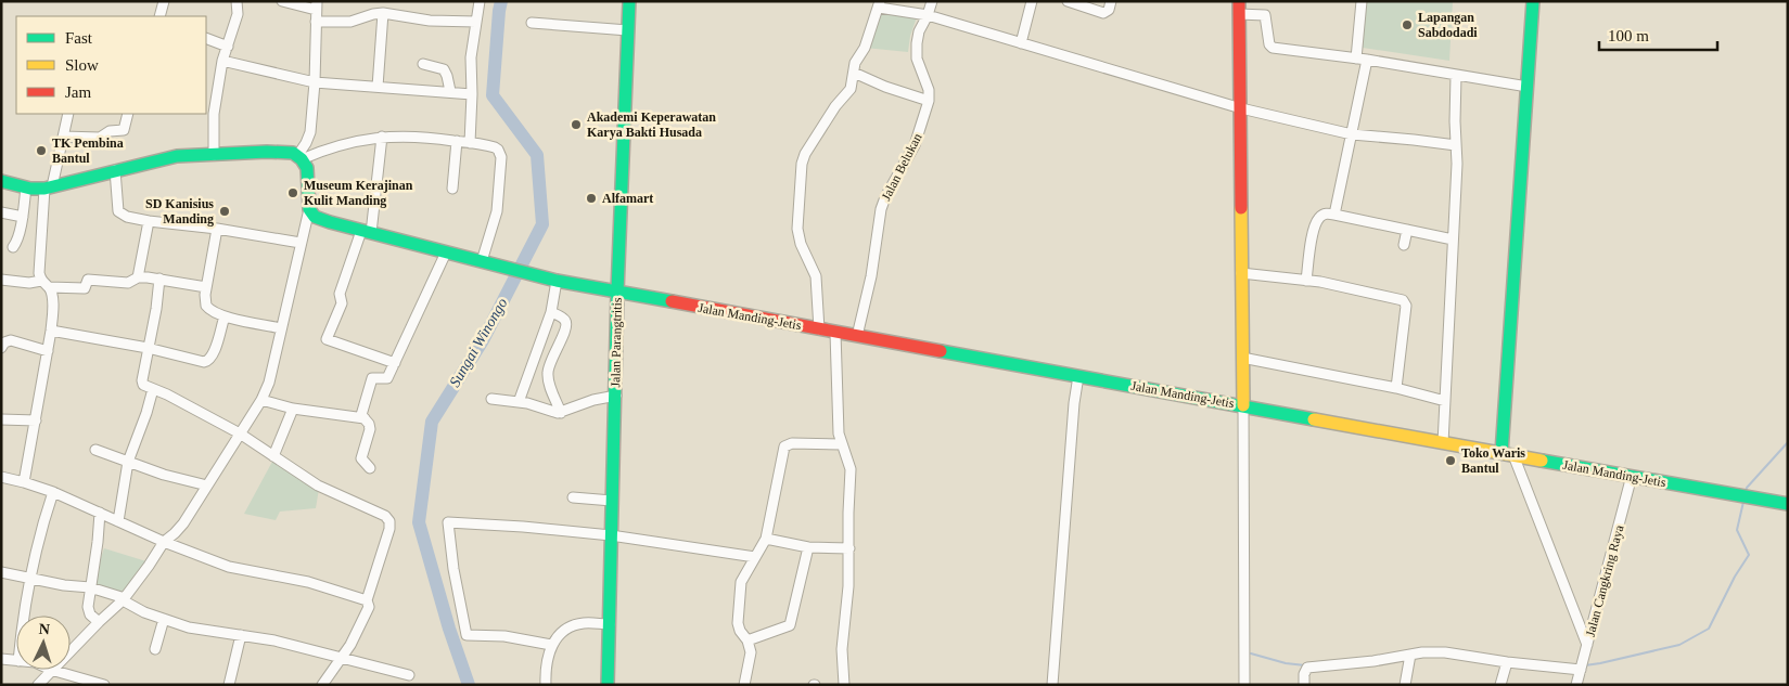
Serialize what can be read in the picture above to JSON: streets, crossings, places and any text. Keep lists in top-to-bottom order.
{
  "streets": {
    "main road": ["Jalan Manding-Jetis", "Jalan Parangtritis"],
    "street": ["Jalan Belukan", "Jalan Cangkring Raya"]
  },
  "crossings": [
    ["Jalan Belukan", "Jalan Manding-Jetis"],
    ["Jalan Manding-Jetis", "Jalan Parangtritis"],
    ["Jalan Manding-Jetis", "Jalan Cangkring Raya"]
  ],
  "water": ["Sungai Winongo"],
  "places": [
    "Lapangan Sabdodadi",
    "Akademi Keperawatan Karya Bakti Husada",
    "TK Pembina Bantul",
    "Museum Kerajinan Kulit Manding",
    "Alfamart",
    "SD Kanisius Manding",
    "Toko Waris Bantul"
  ],
  "legend": ["Fast", "Slow", "Jam"],
  "scale_bar": "100 m",
  "north": "top"
}
